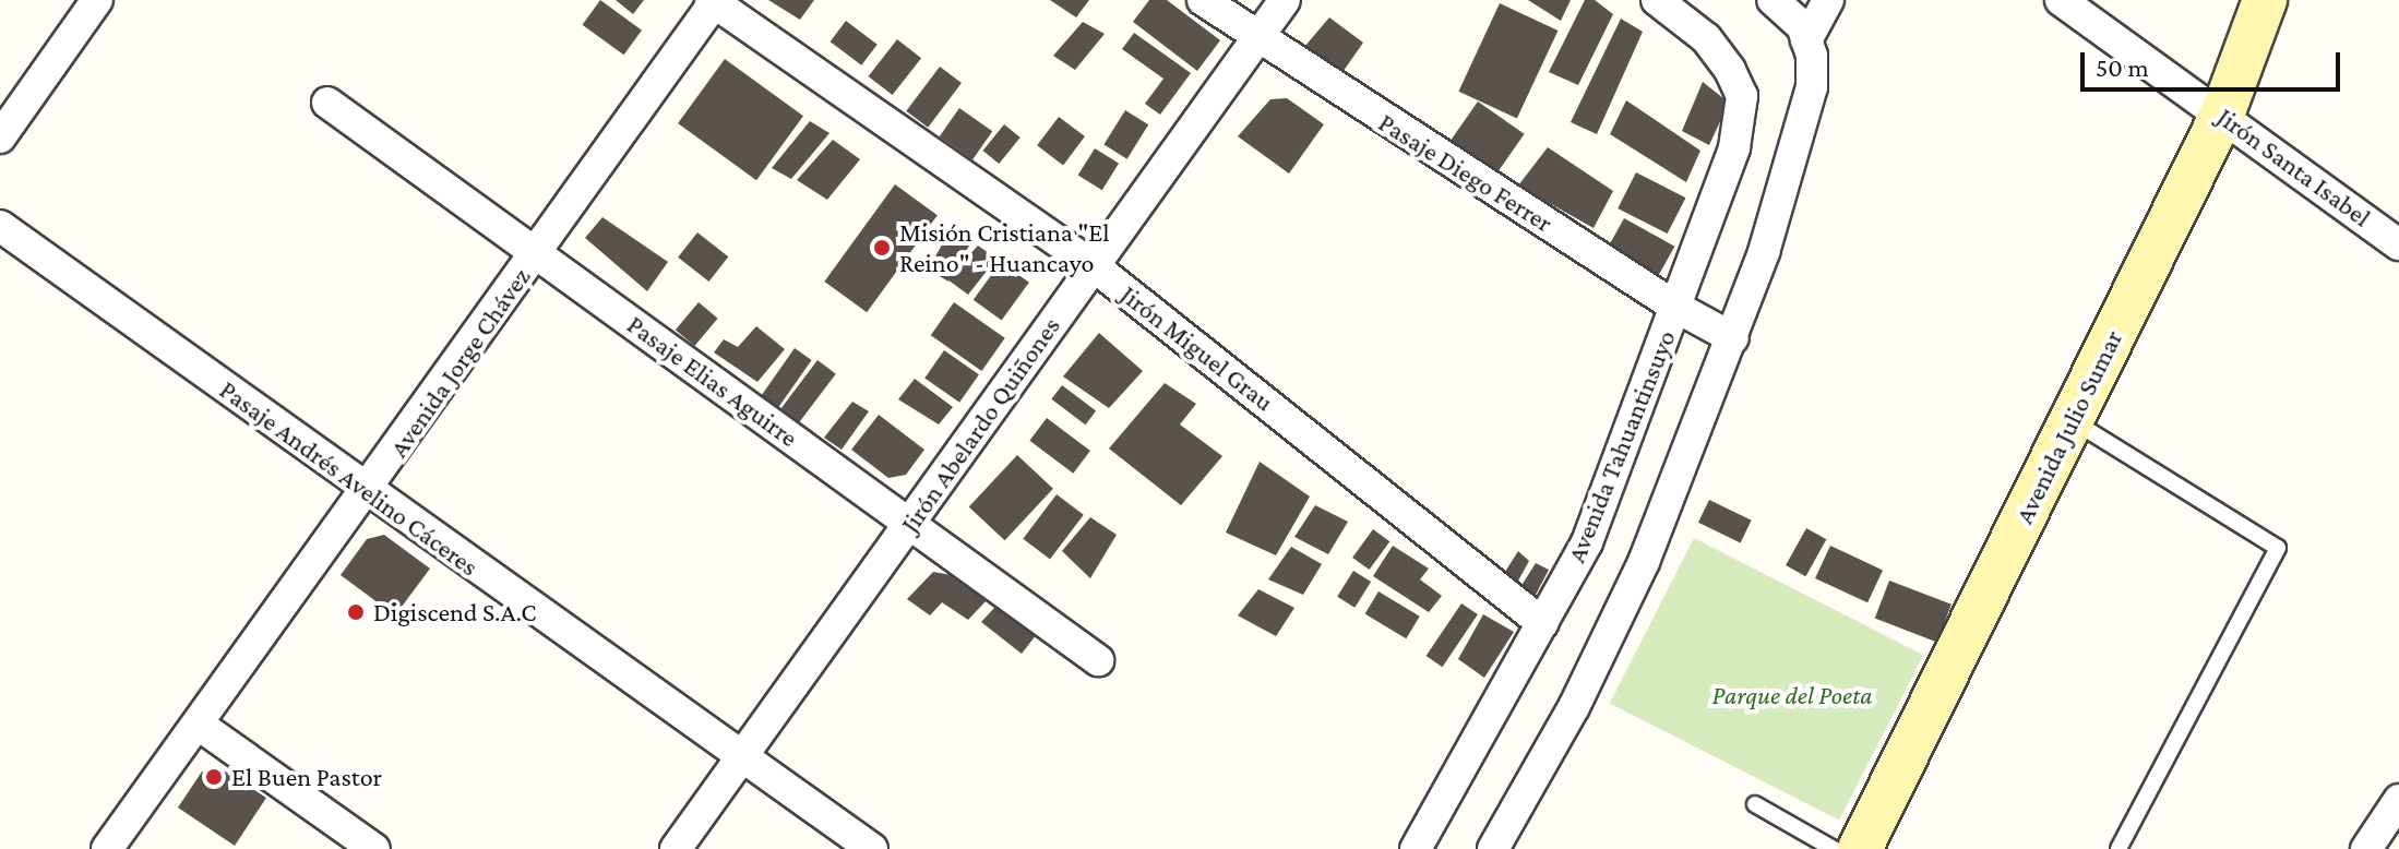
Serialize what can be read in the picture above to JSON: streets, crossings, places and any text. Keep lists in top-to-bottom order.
{
  "streets": {
    "street": [
      "Jirón Santa Isabel",
      "Pasaje Diego Ferrer",
      "Jirón Miguel Grau",
      "Avenida Jorge Chávez",
      "Pasaje Elias Aguirre",
      "Jirón Abelardo Quiñones",
      "Avenida Julio Sumar",
      "Avenida Tahuantinsuyo",
      "Pasaje Andrés Avelino Cáceres"
    ]
  },
  "crossings": [
    ["Jirón Santa Isabel", "Avenida Julio Sumar"],
    ["Pasaje Diego Ferrer", "Jirón Abelardo Quiñones"],
    ["Pasaje Diego Ferrer", "Avenida Tahuantinsuyo"],
    ["Jirón Miguel Grau", "Avenida Jorge Chávez"],
    ["Jirón Miguel Grau", "Jirón Abelardo Quiñones"],
    ["Jirón Miguel Grau", "Avenida Tahuantinsuyo"],
    ["Avenida Jorge Chávez", "Pasaje Elias Aguirre"],
    ["Avenida Jorge Chávez", "Pasaje Andrés Avelino Cáceres"],
    ["Pasaje Elias Aguirre", "Jirón Abelardo Quiñones"],
    ["Jirón Abelardo Quiñones", "Pasaje Andrés Avelino Cáceres"]
  ],
  "parks": ["Parque del Poeta"],
  "places": ["Misión Cristiana \"El Reino\" - Huancayo", "Digiscend S.A.C", "El Buen Pastor"],
  "scale_bar": "50 m"
}
